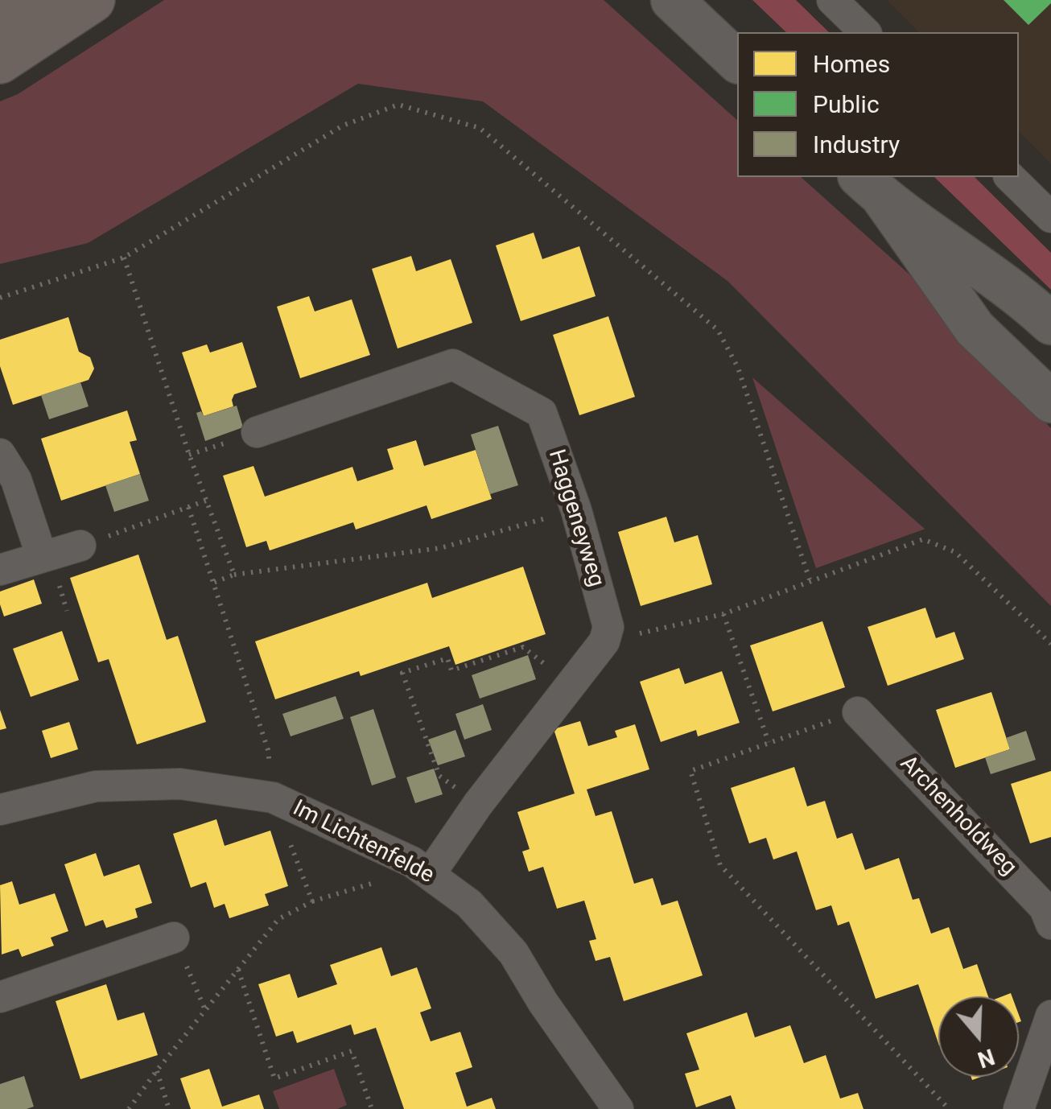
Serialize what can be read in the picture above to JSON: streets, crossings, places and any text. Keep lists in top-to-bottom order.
{
  "streets": {
    "street": ["Haggeneyweg", "Archenholdweg", "Im Lichtenfelde"]
  },
  "legend": ["Homes", "Public", "Industry"],
  "north": "bottom"
}
